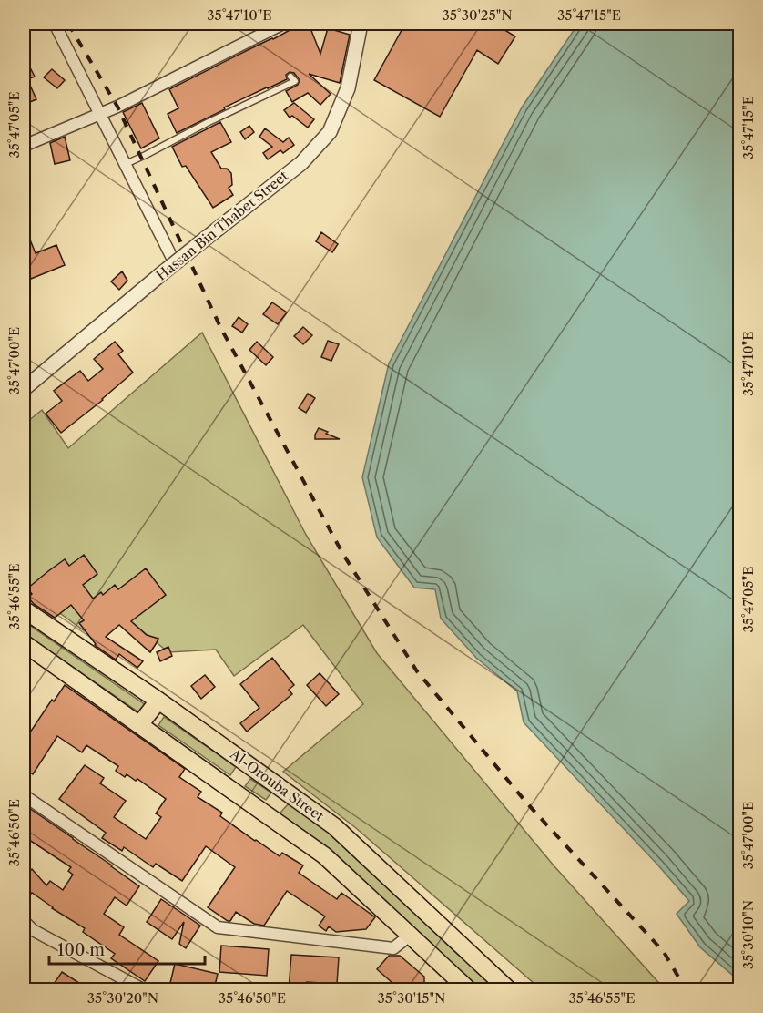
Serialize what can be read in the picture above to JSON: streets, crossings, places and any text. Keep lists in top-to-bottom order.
{
  "streets": {
    "main road": ["Al-Orouba Street"],
    "street": ["Hassan Bin Thabet Street"]
  },
  "scale_bar": "100 m",
  "coordinates": [
    "35°47'10\"E",
    "35°30'25\"N",
    "35°47'15\"E",
    "35°47'05\"E",
    "35°47'00\"E",
    "35°46'55\"E",
    "35°46'50\"E",
    "35°30'10\"N",
    "35°30'20\"N",
    "35°30'15\"N"
  ]
}
